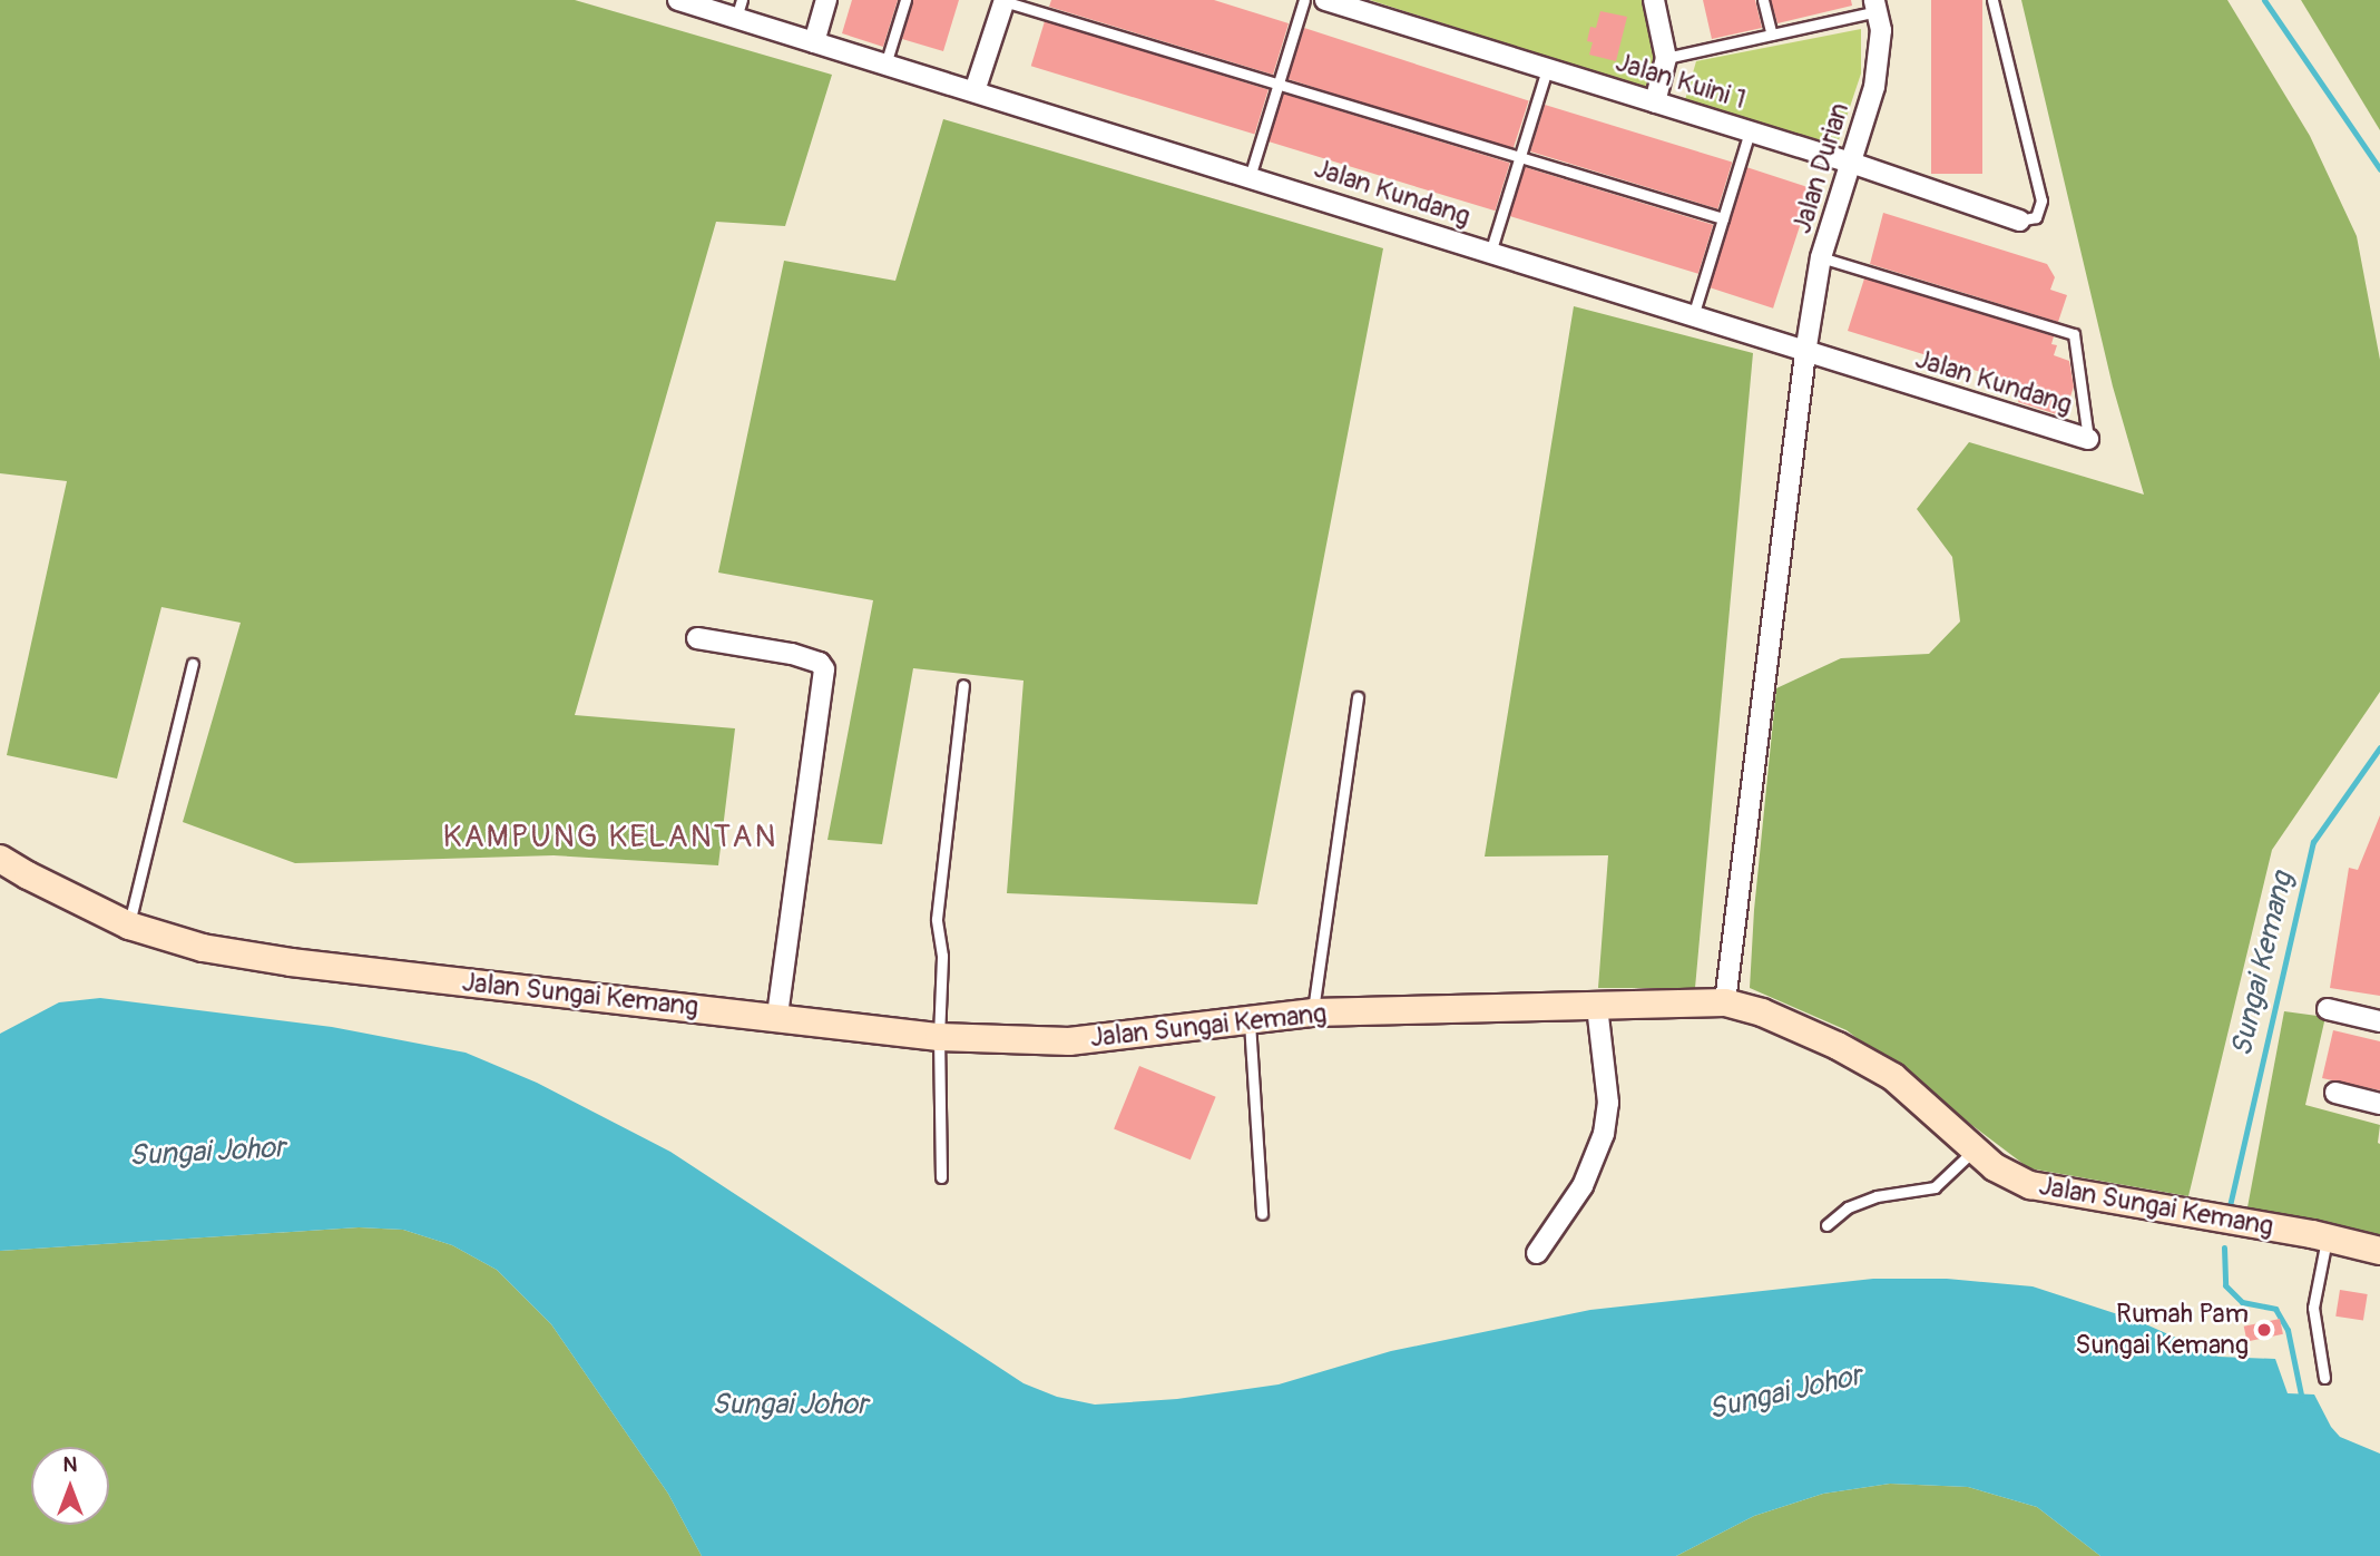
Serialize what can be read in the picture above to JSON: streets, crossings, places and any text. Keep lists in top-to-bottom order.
{
  "streets": {
    "street": [
      "Jalan Kuini 1",
      "Jalan Durian",
      "Jalan Kundang",
      "Jalan Sungai Kemang"
    ]
  },
  "crossings": [
    ["Jalan Kuini 1", "Jalan Durian"],
    ["Jalan Durian", "Jalan Kundang"],
    ["Jalan Durian", "Jalan Sungai Kemang"]
  ],
  "districts": ["KAMPUNG KELANTAN"],
  "water": ["Sungai Kemang", "Sungai Johor"],
  "places": ["Rumah Pam Sungai Kemang"],
  "north": "top"
}
